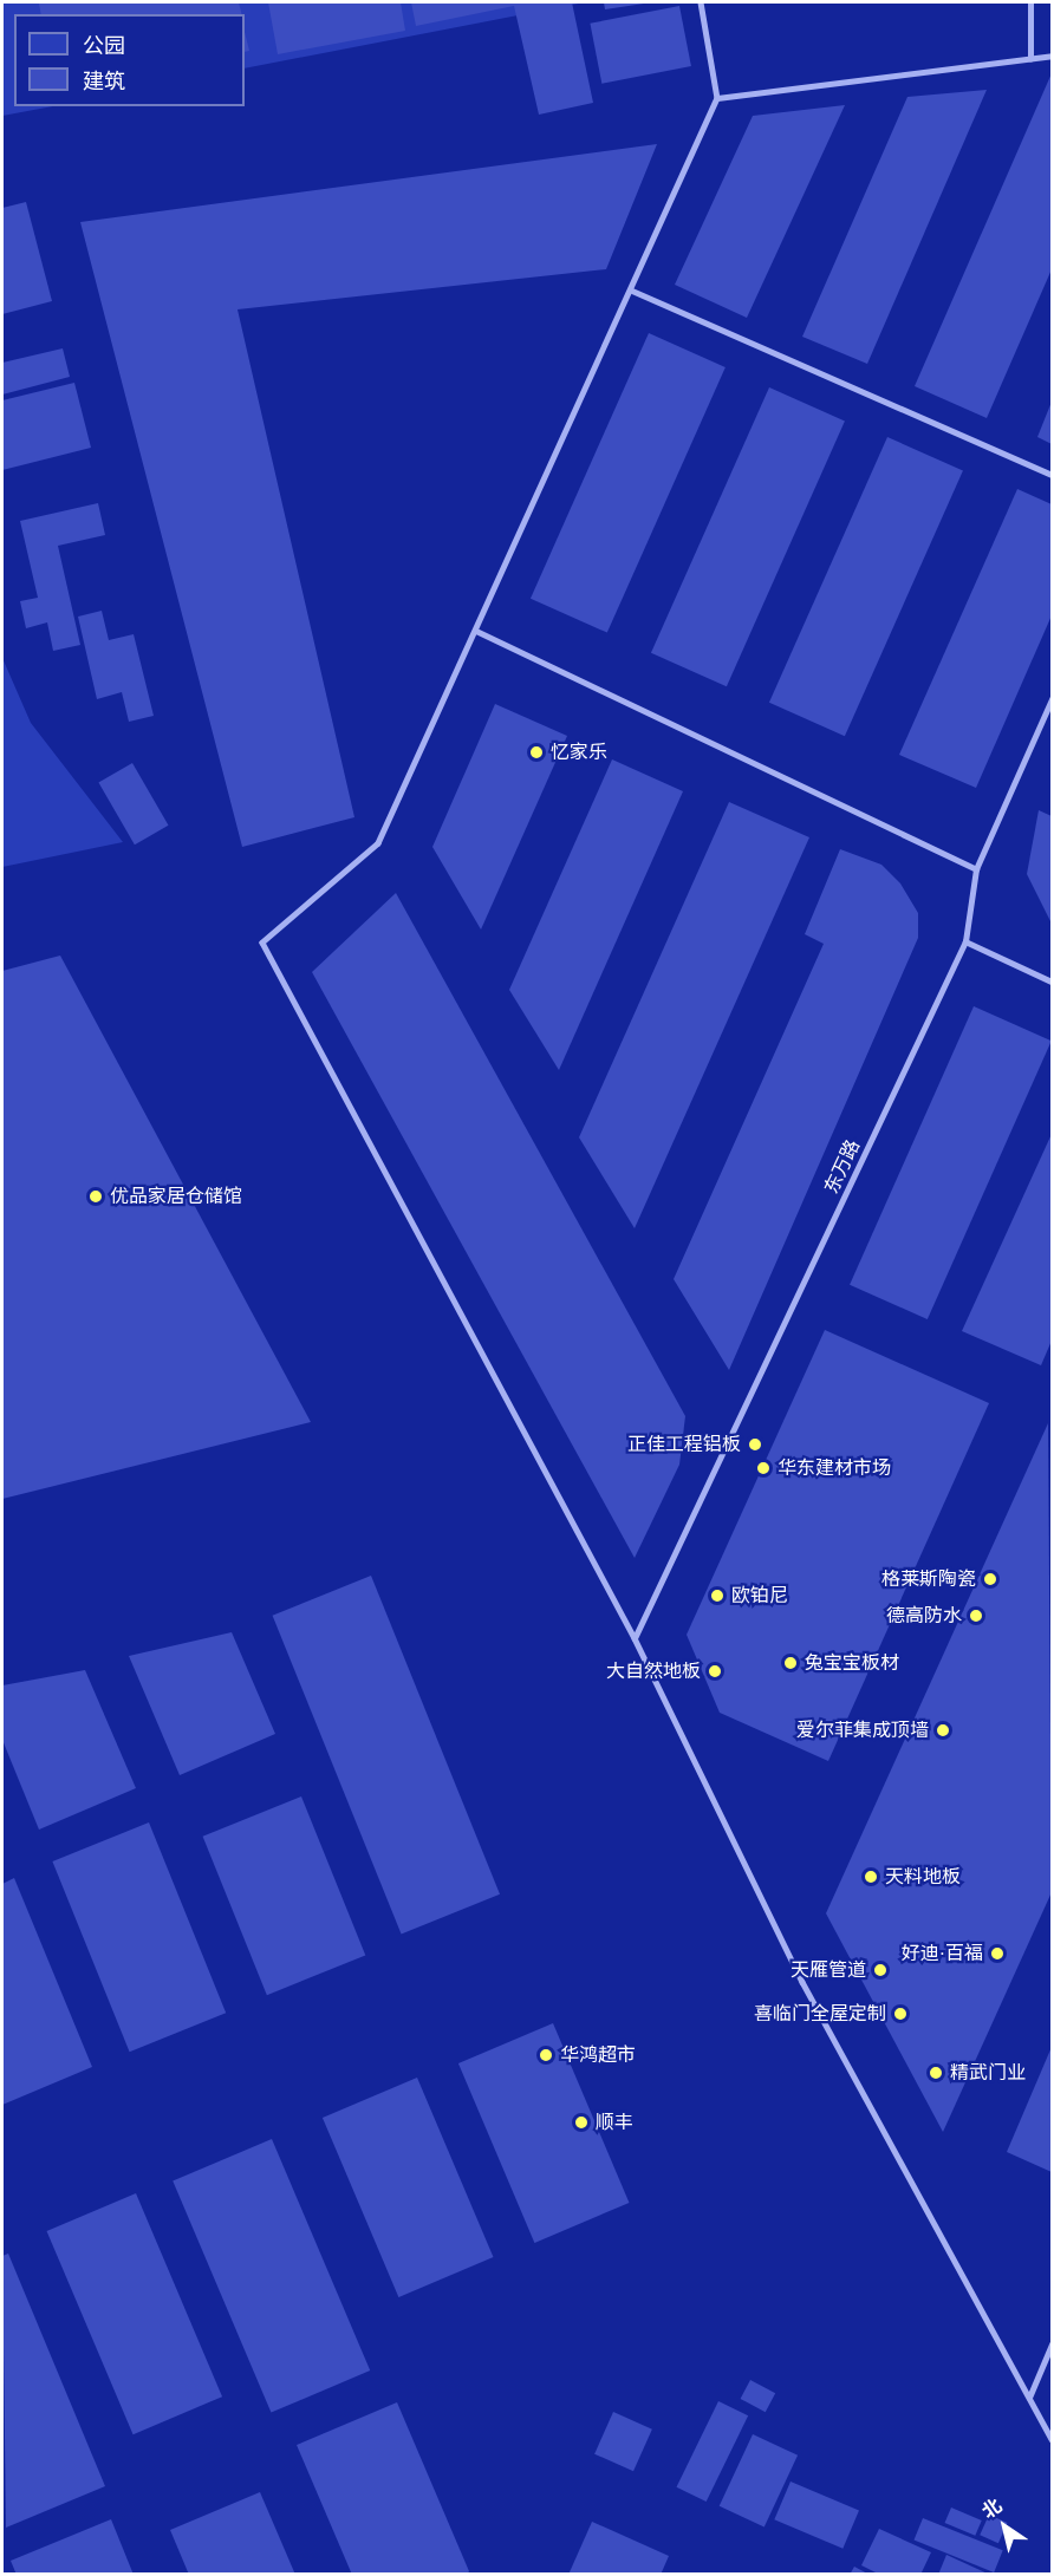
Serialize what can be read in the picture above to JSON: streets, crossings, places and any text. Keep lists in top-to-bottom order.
{
  "streets": {
    "lane": ["东万路"]
  },
  "places": [
    "忆家乐",
    "优品家居仓储馆",
    "正佳工程铝板",
    "华东建材市场",
    "格莱斯陶瓷",
    "欧铂尼",
    "德高防水",
    "兔宝宝板材",
    "大自然地板",
    "爱尔菲集成顶墙",
    "天料地板",
    "好迪·百福",
    "天雁管道",
    "喜临门全屋定制",
    "华鸿超市",
    "精武门业",
    "顺丰"
  ],
  "legend": ["公园", "建筑"],
  "north": "top left"
}
